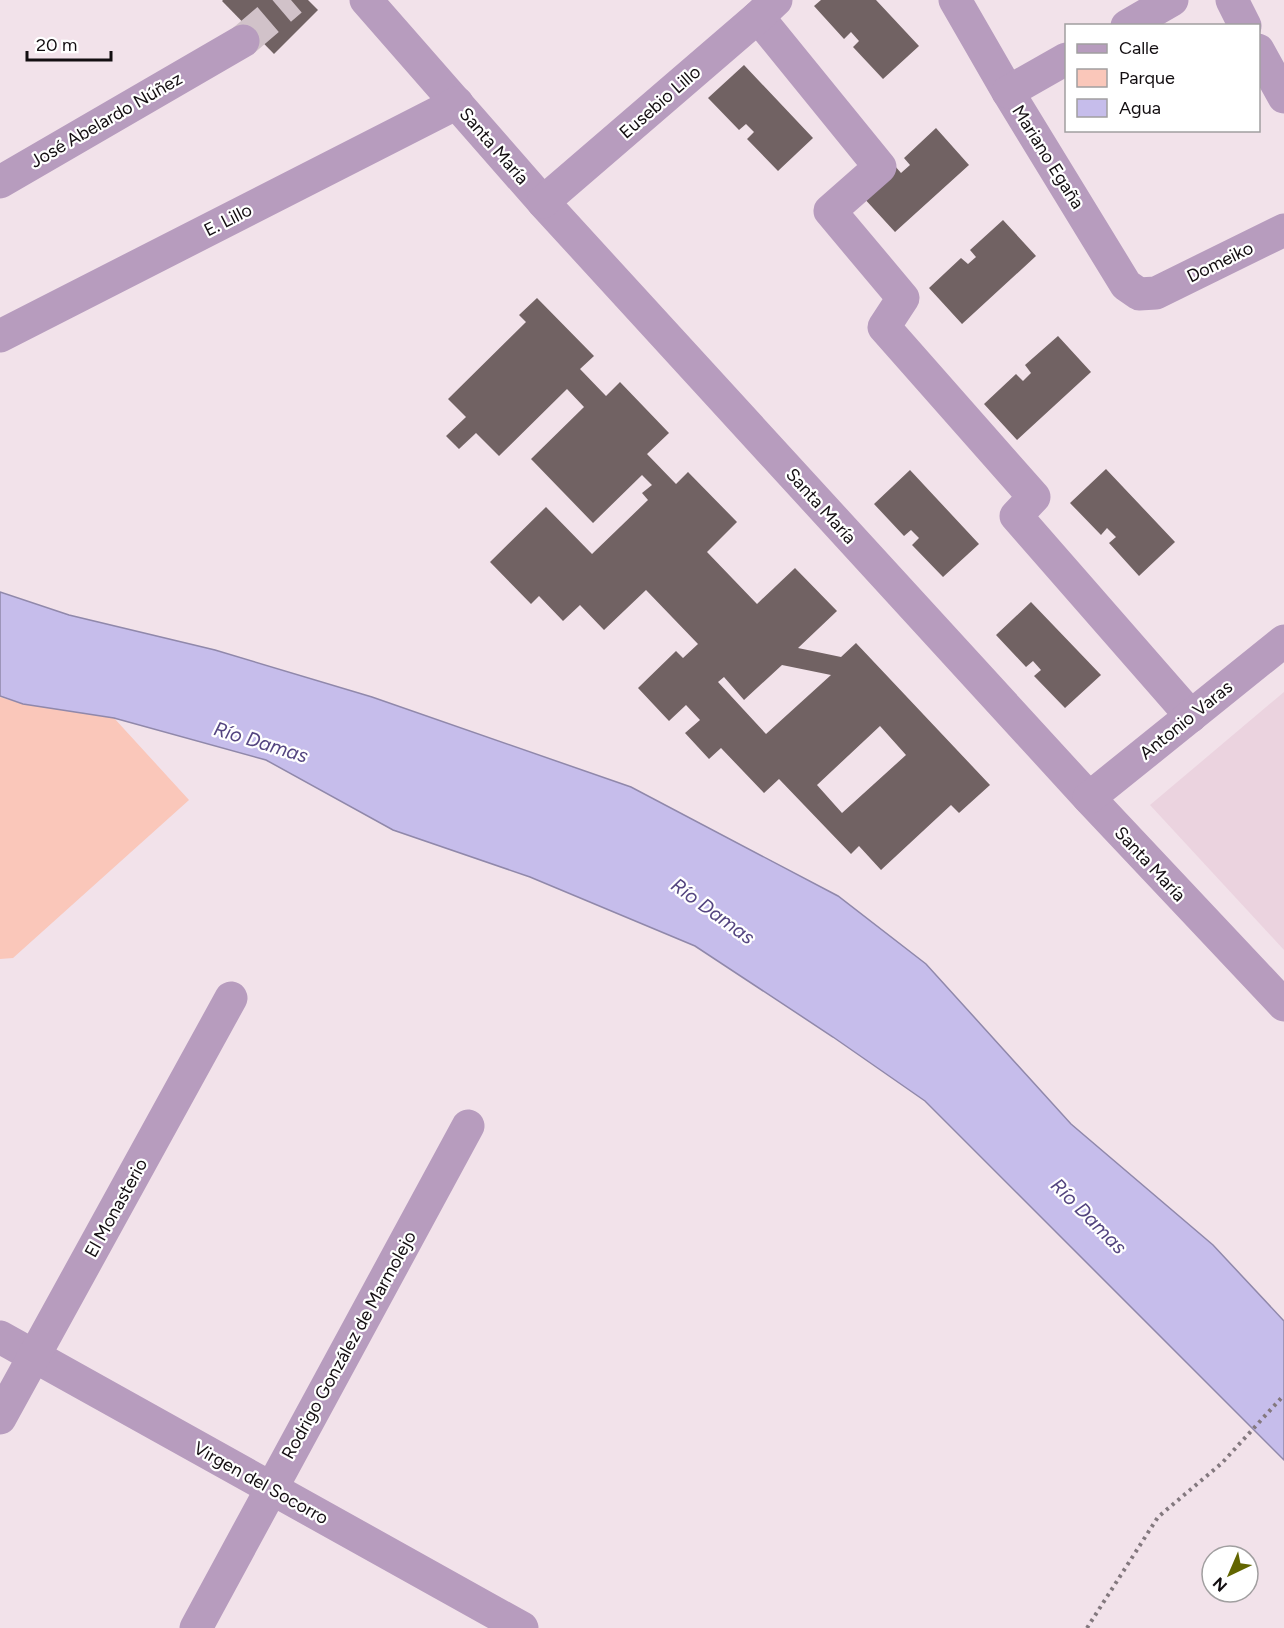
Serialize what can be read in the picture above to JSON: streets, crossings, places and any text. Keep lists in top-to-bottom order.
{
  "streets": {
    "street": [
      "Eusebio Lillo",
      "José Abelardo Núñez",
      "Santa María",
      "Mariano Egaña",
      "E. Lillo",
      "Domeiko",
      "Antonio Varas",
      "El Monasterio",
      "Rodrigo González de Marmolejo",
      "Virgen del Socorro"
    ]
  },
  "crossings": [
    ["Eusebio Lillo", "Santa María"],
    ["Santa María", "E. Lillo"],
    ["Santa María", "Antonio Varas"],
    ["Mariano Egaña", "Domeiko"],
    ["El Monasterio", "Virgen del Socorro"],
    ["Rodrigo González de Marmolejo", "Virgen del Socorro"]
  ],
  "water": ["Río Damas"],
  "legend": ["Calle", "Parque", "Agua"],
  "scale_bar": "20 m",
  "north": "bottom left"
}
